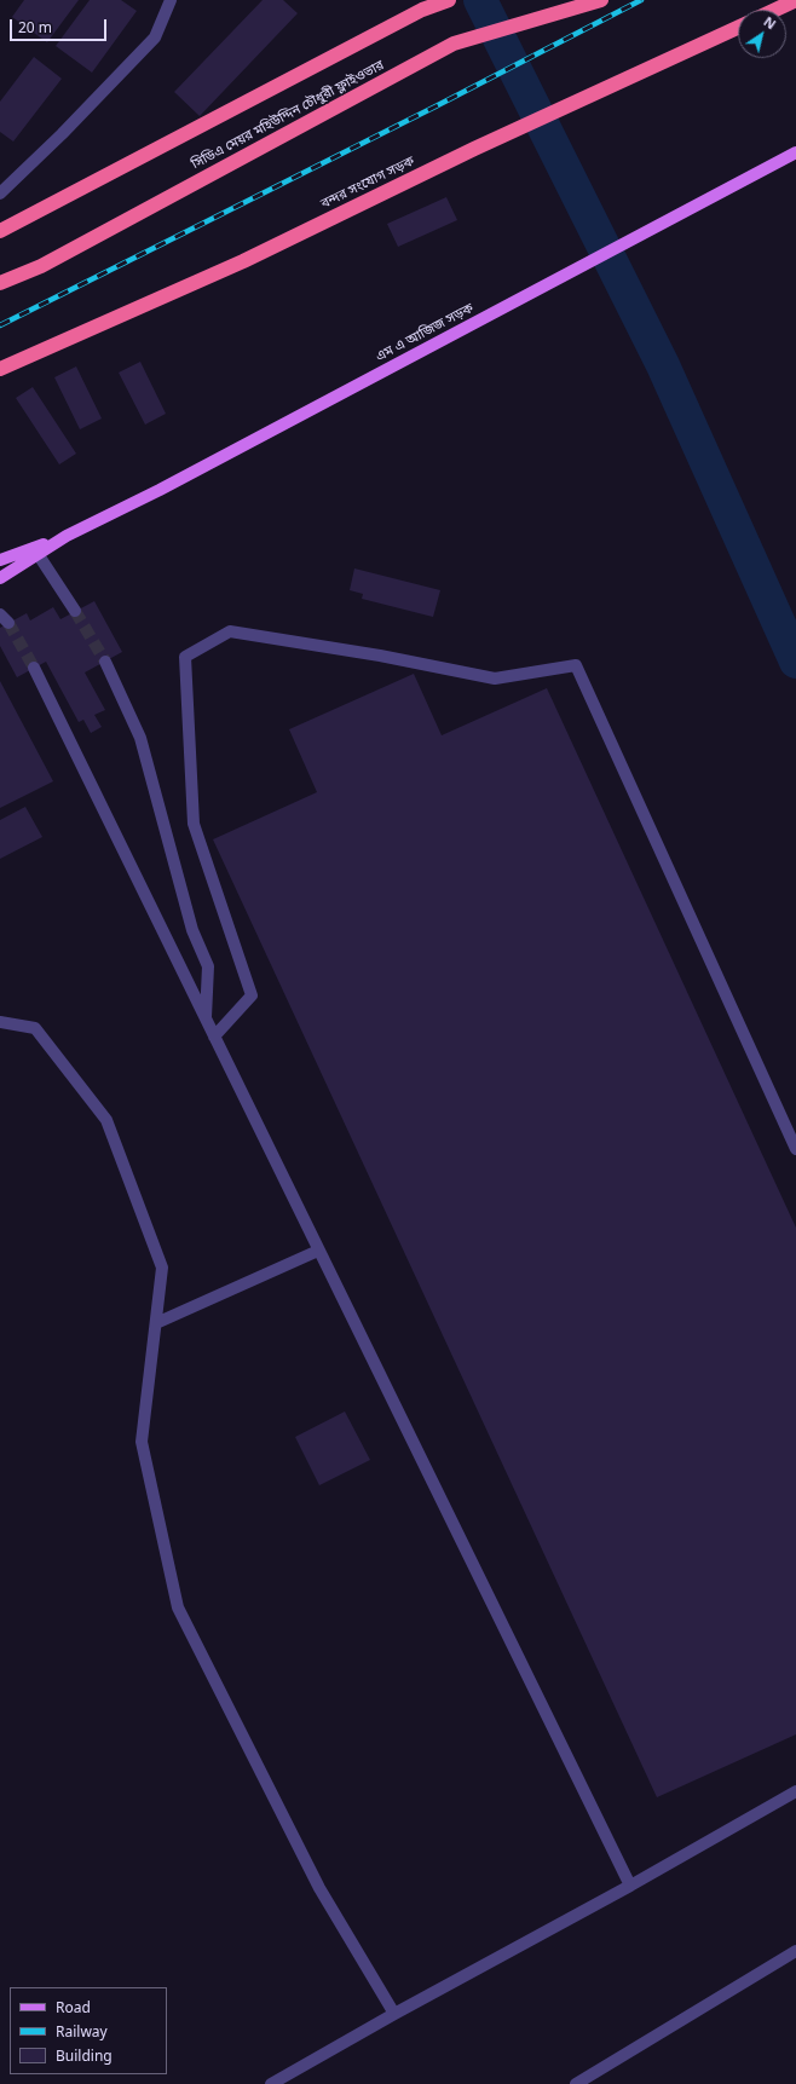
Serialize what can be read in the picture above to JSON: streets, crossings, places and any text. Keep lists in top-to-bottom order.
{
  "streets": {
    "highway": ["সিডিএ মেয়র মহিউদ্দিন চৌধুরী ফ্লাইওভার", "বন্দর সংযোগ সড়ক"],
    "main road": ["এম এ আজিজ সড়ক"]
  },
  "legend": ["Road", "Railway", "Building"],
  "scale_bar": "20 m",
  "north": "top right"
}
